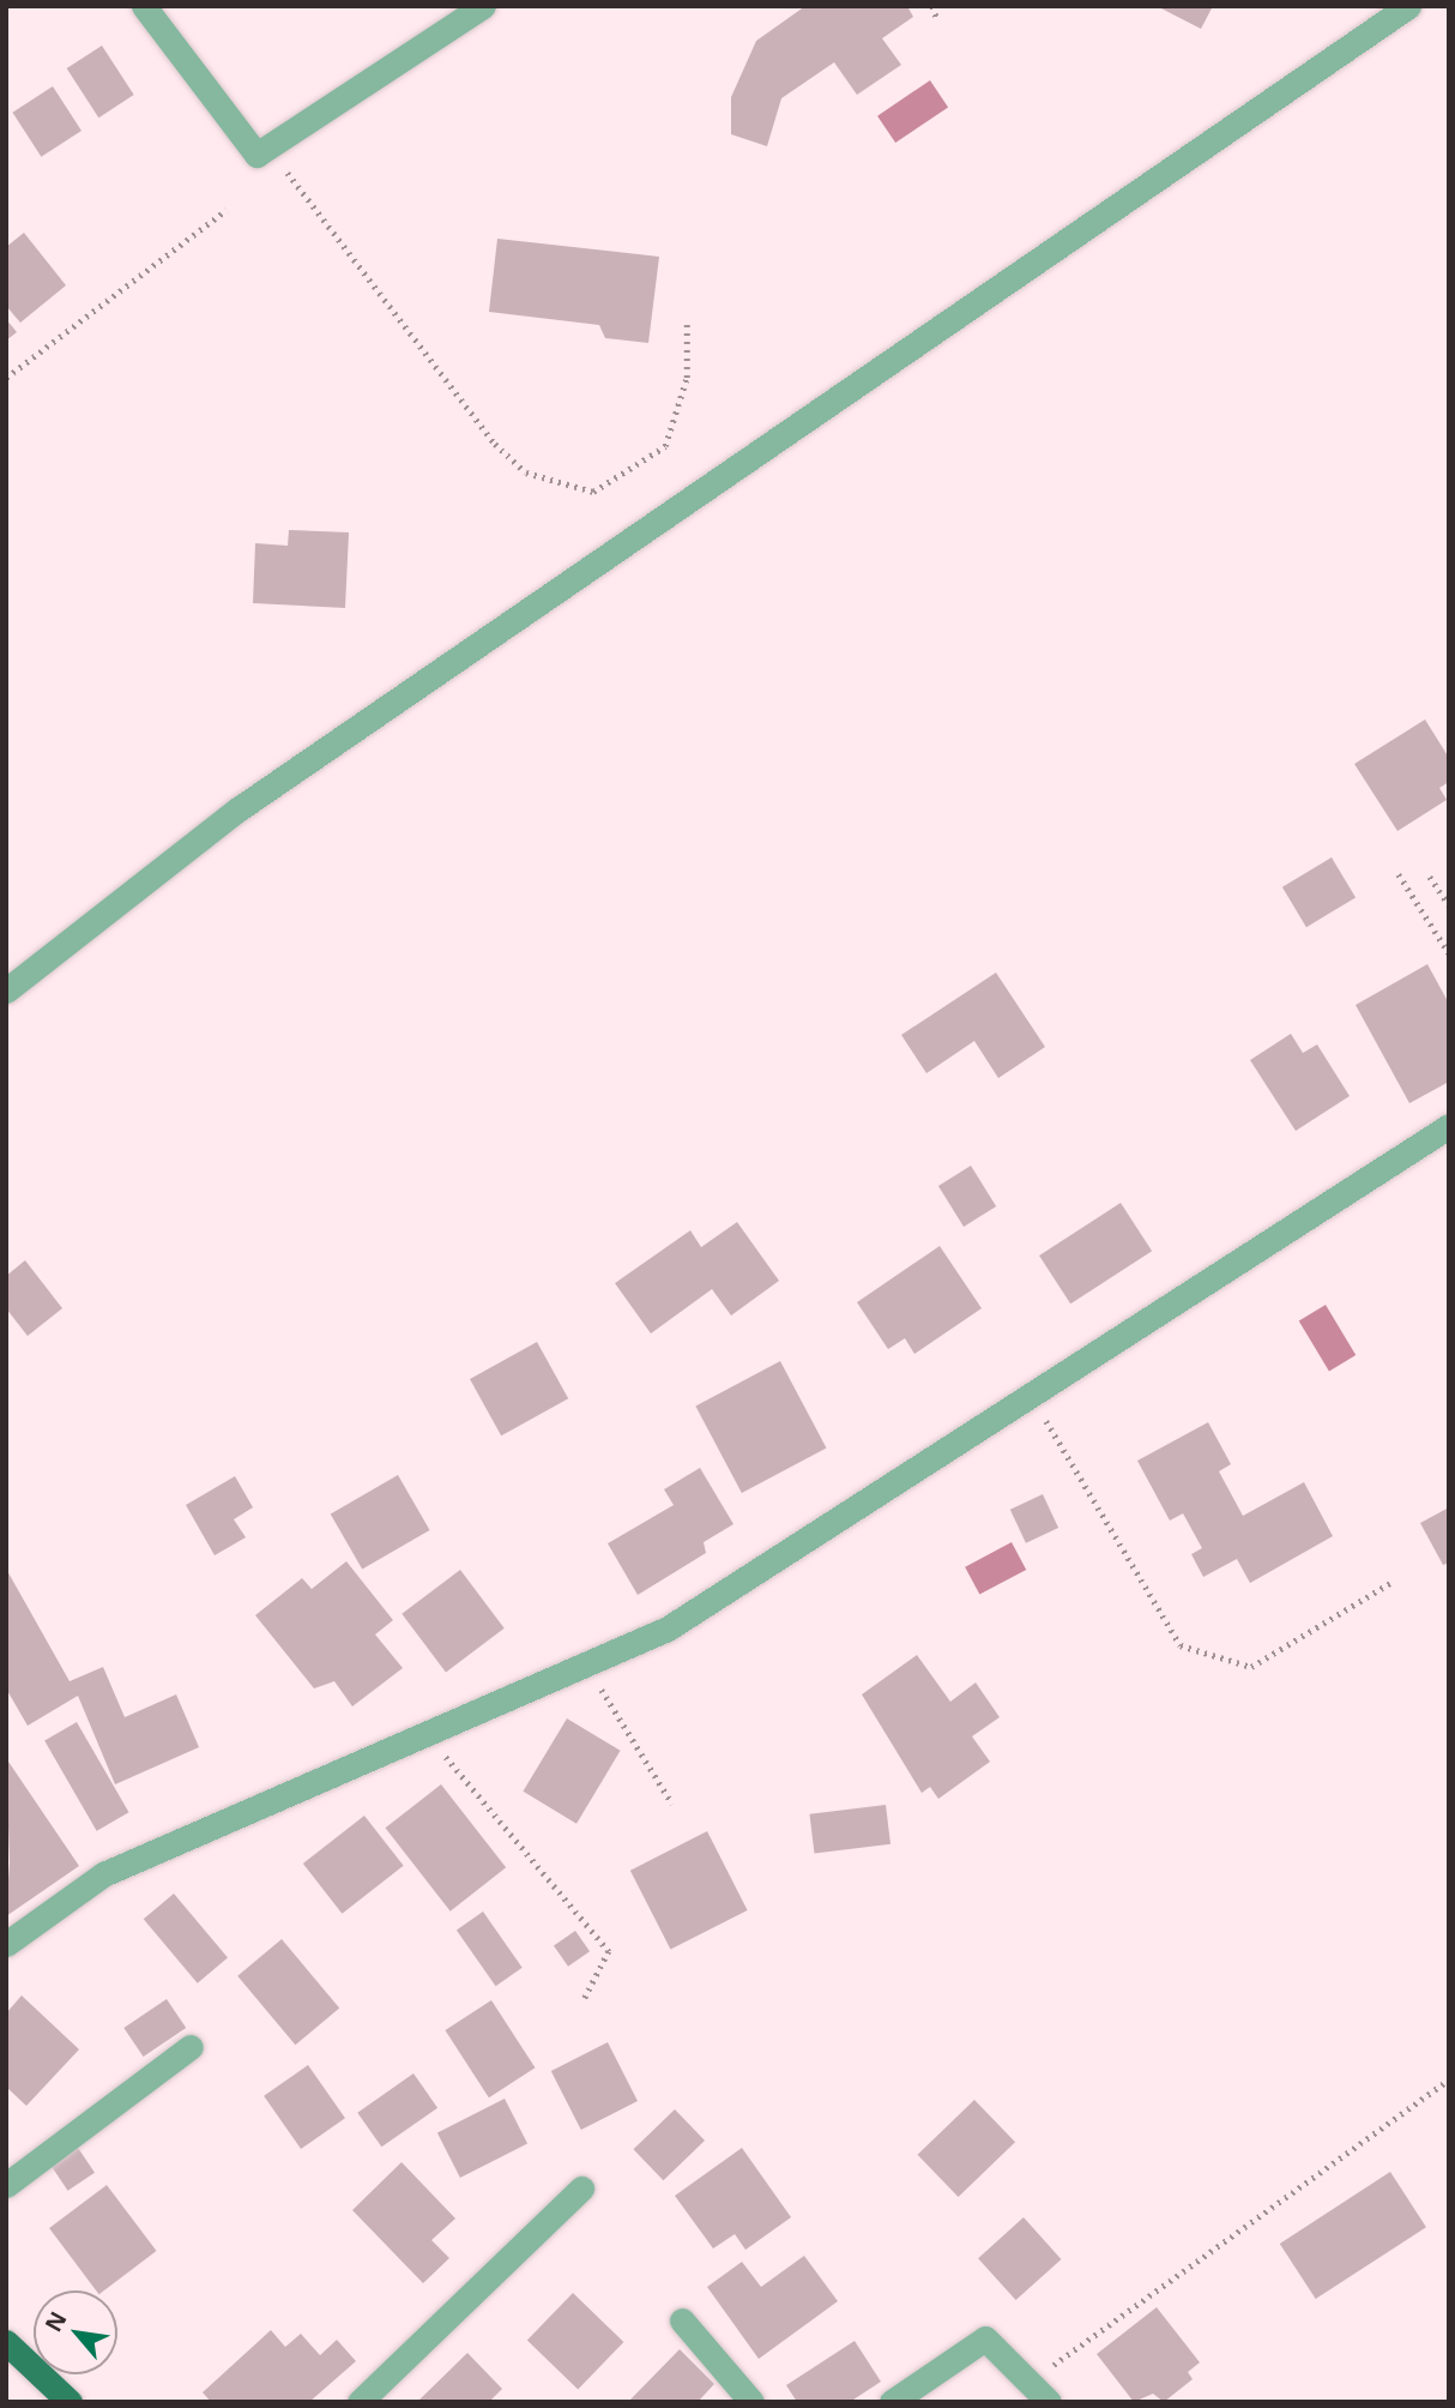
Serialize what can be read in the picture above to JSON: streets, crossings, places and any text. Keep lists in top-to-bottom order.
{
  "north": "top left"
}
